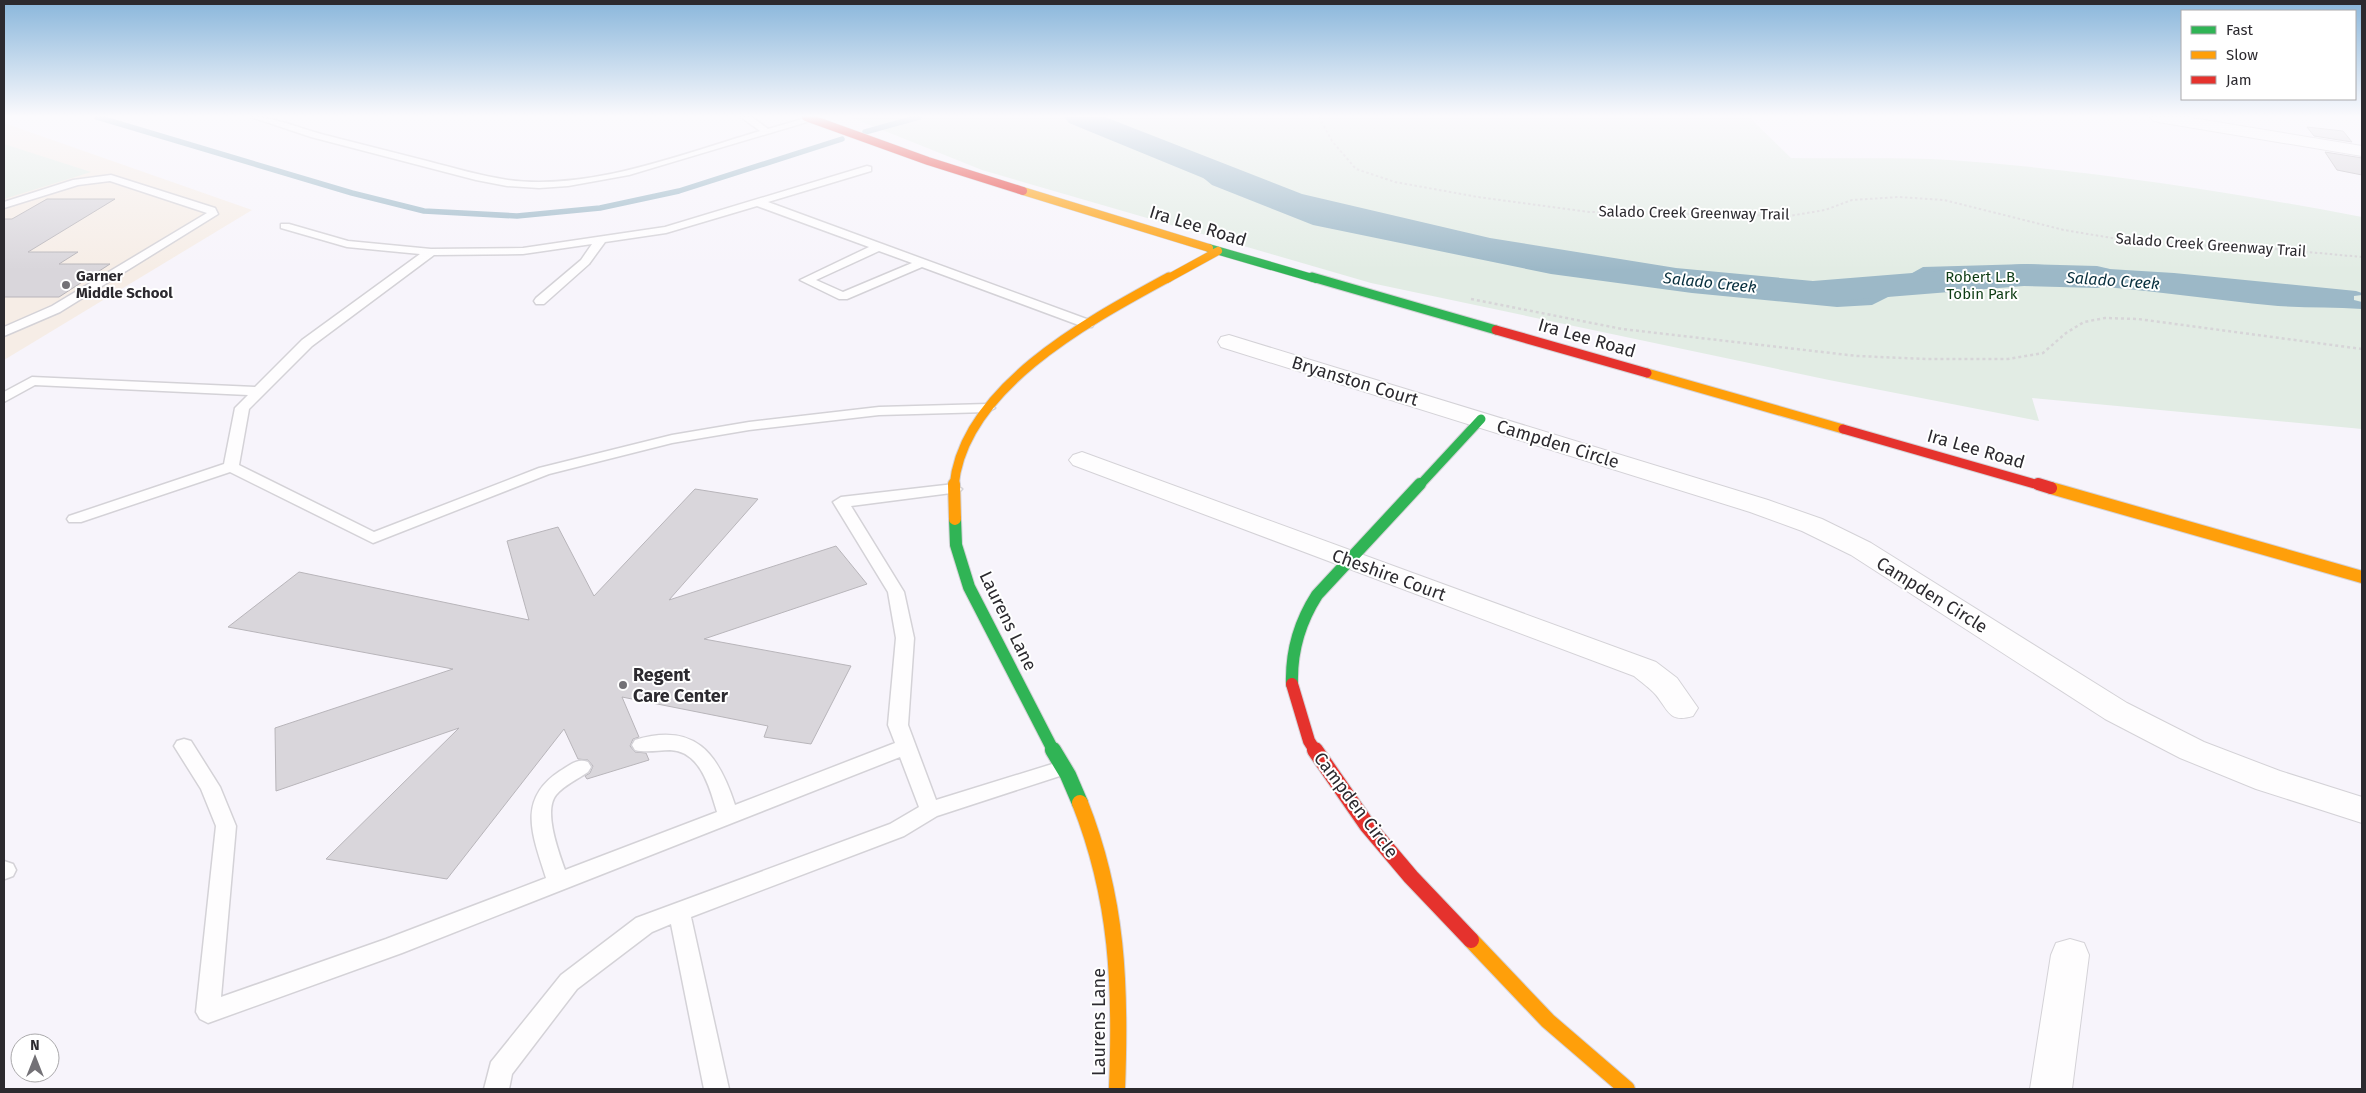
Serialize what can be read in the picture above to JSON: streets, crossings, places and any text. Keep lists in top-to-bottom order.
{
  "streets": {
    "street": [
      "Ira Lee Road",
      "Bryanston Court",
      "Campden Circle",
      "Cheshire Court",
      "Laurens Lane"
    ],
    "path": ["Salado Creek Greenway Trail"]
  },
  "crossings": [
    ["Ira Lee Road", "Laurens Lane"],
    ["Bryanston Court", "Campden Circle"],
    ["Campden Circle", "Cheshire Court"]
  ],
  "water": ["Salado Creek"],
  "parks": ["Robert L.B. Tobin Park"],
  "places": ["Garner Middle School", "Regent Care Center"],
  "legend": ["Fast", "Slow", "Jam"],
  "north": "top"
}
